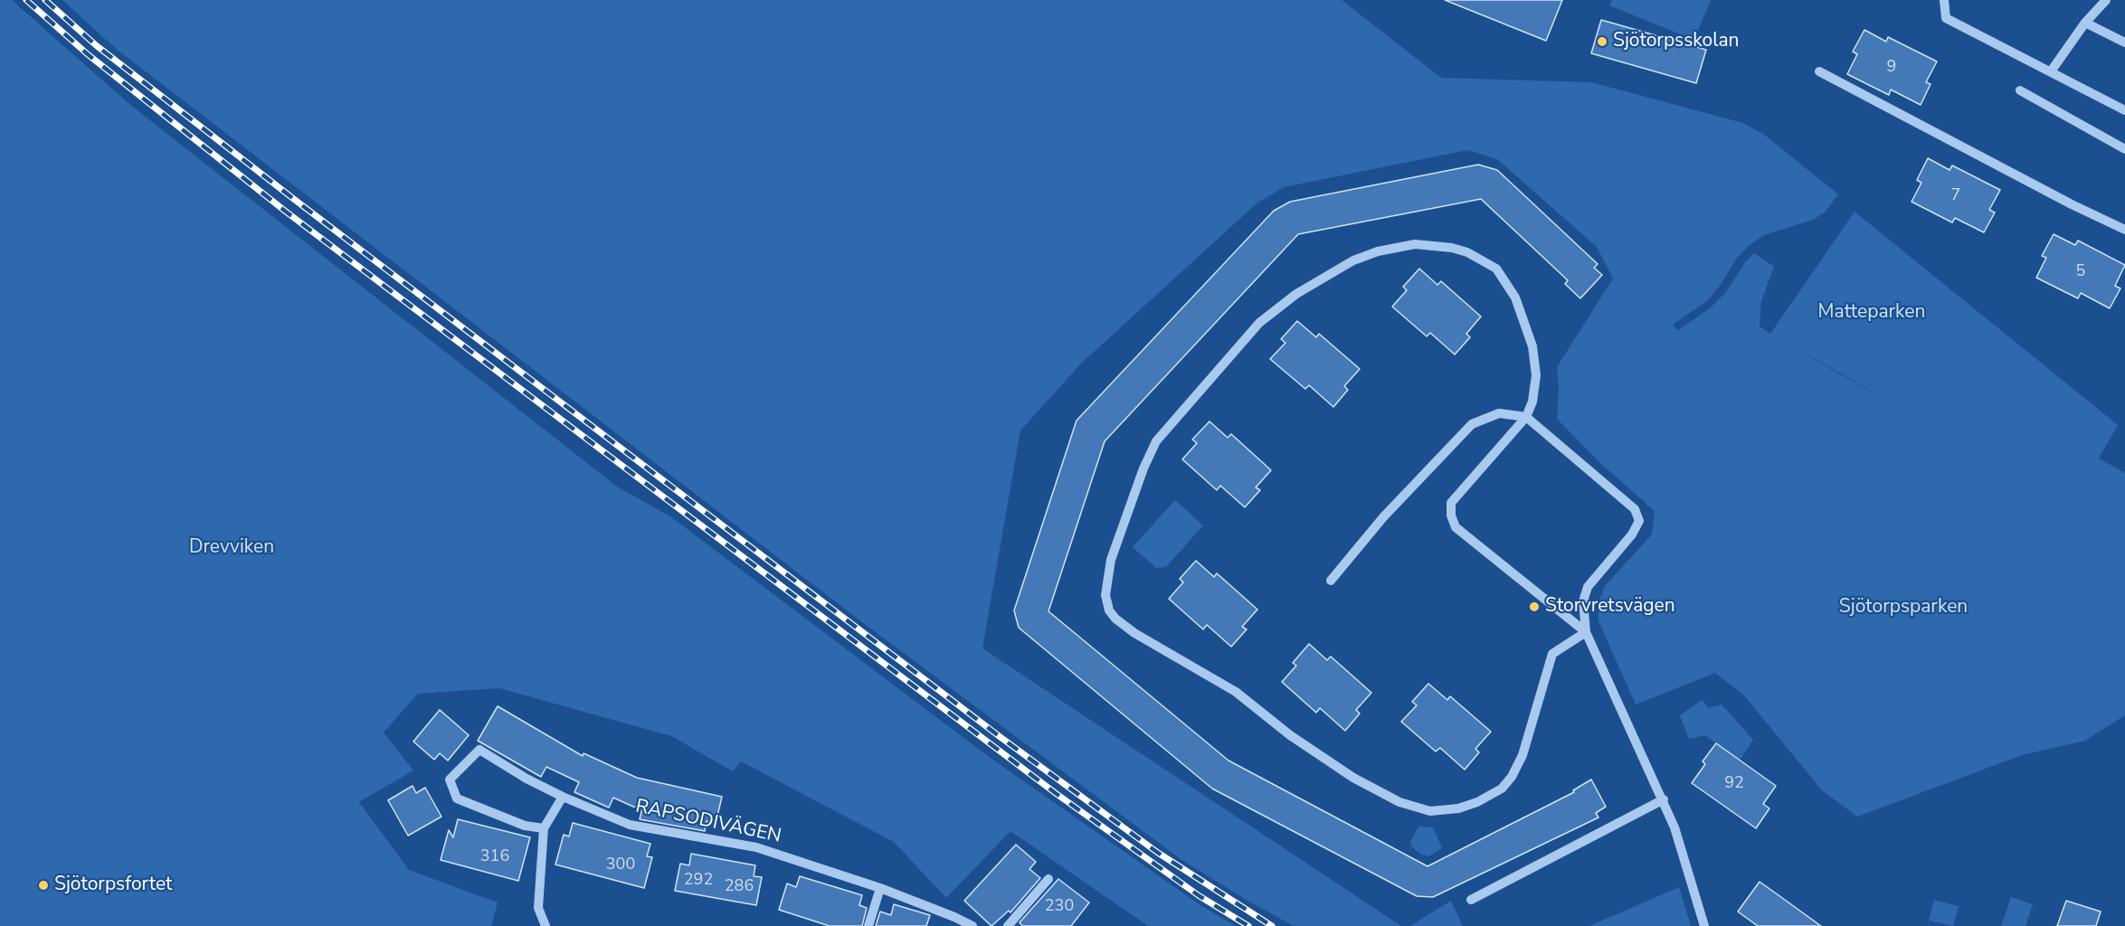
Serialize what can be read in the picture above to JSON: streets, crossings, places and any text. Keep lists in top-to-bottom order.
{
  "streets": {
    "street": ["RAPSODIVÄGEN"]
  },
  "parks": ["Matteparken", "Drevviken", "Sjötorpsparken"],
  "places": ["Sjötorpsskolan", "Storvretsvägen", "Sjötorpsfortet"],
  "house_numbers": [
    "9",
    "7",
    "5",
    "92",
    "316",
    "300",
    "292",
    "286",
    "230"
  ]
}
